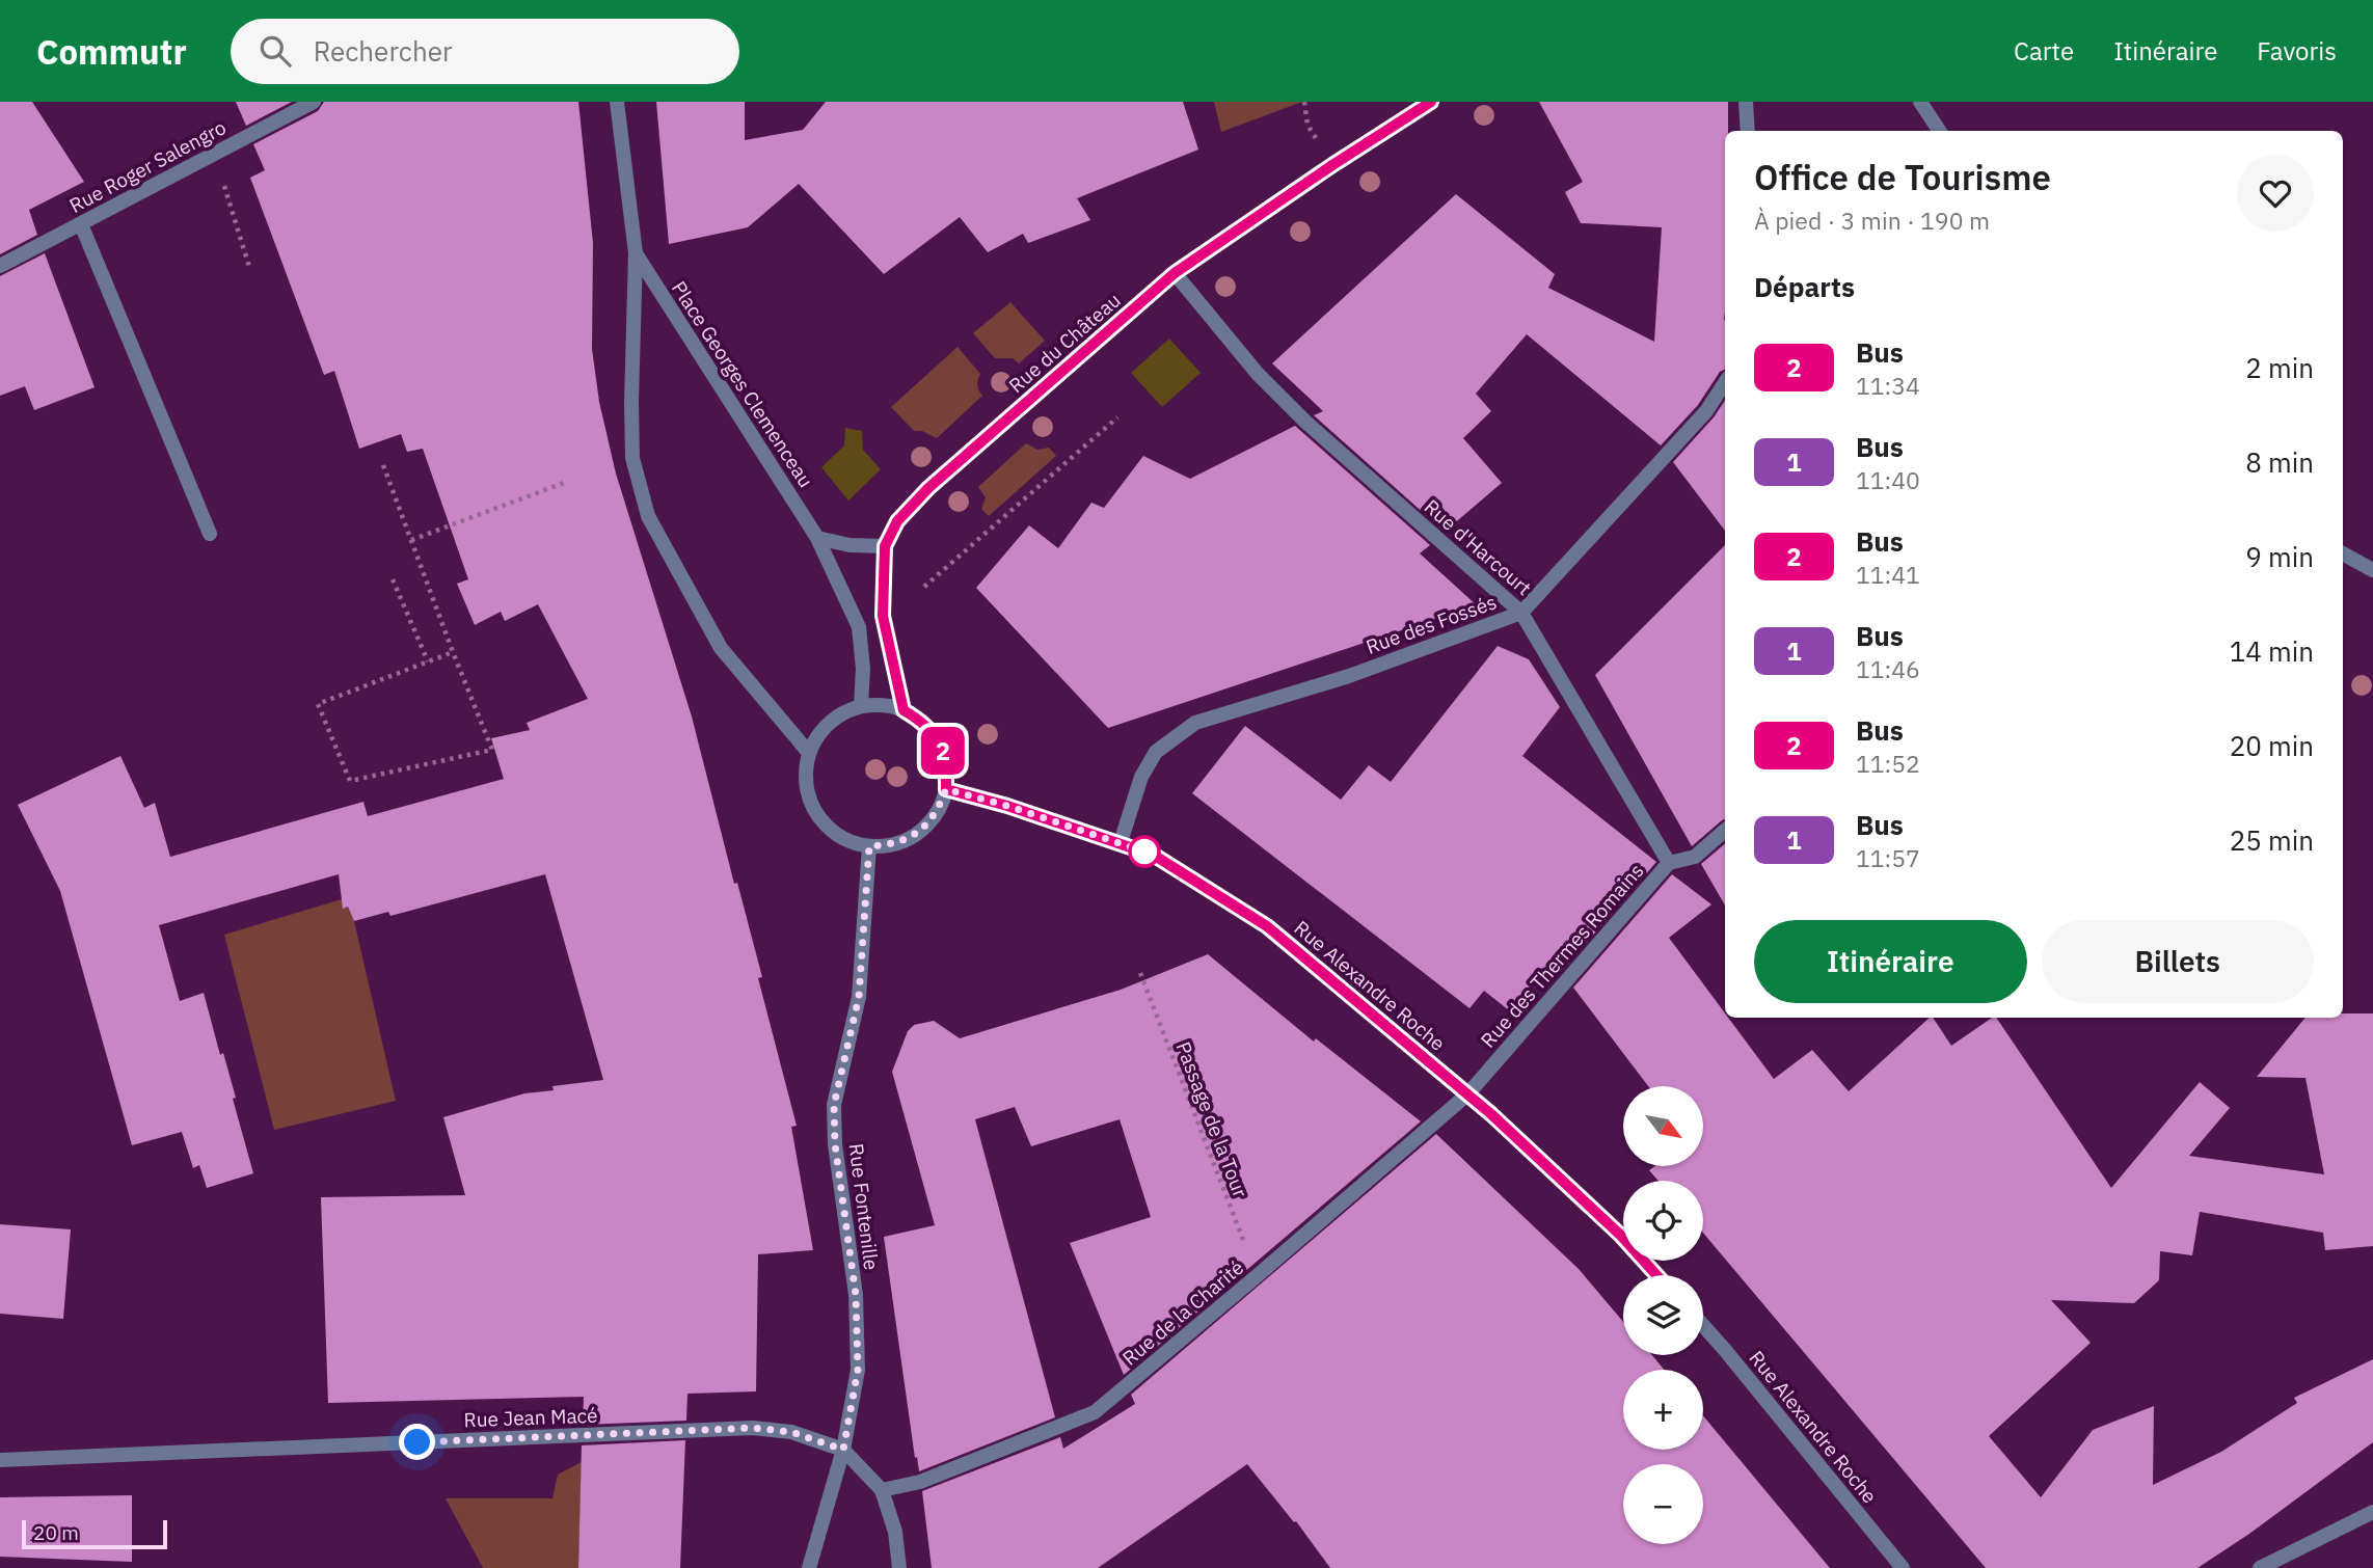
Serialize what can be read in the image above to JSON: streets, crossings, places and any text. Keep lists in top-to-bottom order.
{
  "streets": {
    "street": [
      "Rue Roger Salengro",
      "Rue du Château",
      "Place Georges Clemenceau",
      "Rue d'Harcourt",
      "Rue des Fossés",
      "Rue des Thermes Romains",
      "Rue Alexandre Roche",
      "Rue Fontenille",
      "Rue de la Charité",
      "Rue Jean Macé"
    ],
    "path": ["Passage de la Tour"]
  },
  "crossings": [
    ["Rue du Château", "Place Georges Clemenceau"],
    ["Rue du Château", "Rue d'Harcourt"],
    ["Rue du Château", "Rue Alexandre Roche"],
    ["Rue du Château", "Rue Fontenille"],
    ["Place Georges Clemenceau", "Rue Alexandre Roche"],
    ["Place Georges Clemenceau", "Rue Fontenille"],
    ["Rue d'Harcourt", "Rue des Fossés"],
    ["Rue d'Harcourt", "Rue des Thermes Romains"],
    ["Rue des Fossés", "Rue Alexandre Roche"],
    ["Rue des Thermes Romains", "Rue Alexandre Roche"],
    ["Rue des Thermes Romains", "Rue de la Charité"],
    ["Rue Alexandre Roche", "Rue Fontenille"],
    ["Rue Alexandre Roche", "Rue de la Charité"],
    ["Passage de la Tour", "Rue de la Charité"],
    ["Rue Fontenille", "Rue Jean Macé"]
  ],
  "lines": ["bus line 2"],
  "scale_bar": "20 m",
  "north": "bottom right",
  "page": {
    "header": "Commutr",
    "search": "Rechercher",
    "nav": ["Carte", "Itinéraire", "Favoris"],
    "on_map": "2",
    "heading": [
      ["Office de Tourisme", "À pied · 3 min · 190 m"],
      "Départs"
    ],
    "list": [
      {
        "mark": "2",
        "name": "Bus",
        "note": "11:34",
        "value": "2 min"
      },
      {
        "mark": "1",
        "name": "Bus",
        "note": "11:40",
        "value": "8 min"
      },
      {
        "mark": "2",
        "name": "Bus",
        "note": "11:41",
        "value": "9 min"
      },
      {
        "mark": "1",
        "name": "Bus",
        "note": "11:46",
        "value": "14 min"
      },
      {
        "mark": "2",
        "name": "Bus",
        "note": "11:52",
        "value": "20 min"
      },
      {
        "mark": "1",
        "name": "Bus",
        "note": "11:57",
        "value": "25 min"
      }
    ],
    "buttons": ["Itinéraire", "Billets"],
    "map_buttons": ["+", "−"],
    "scale": "20 m"
  }
}
